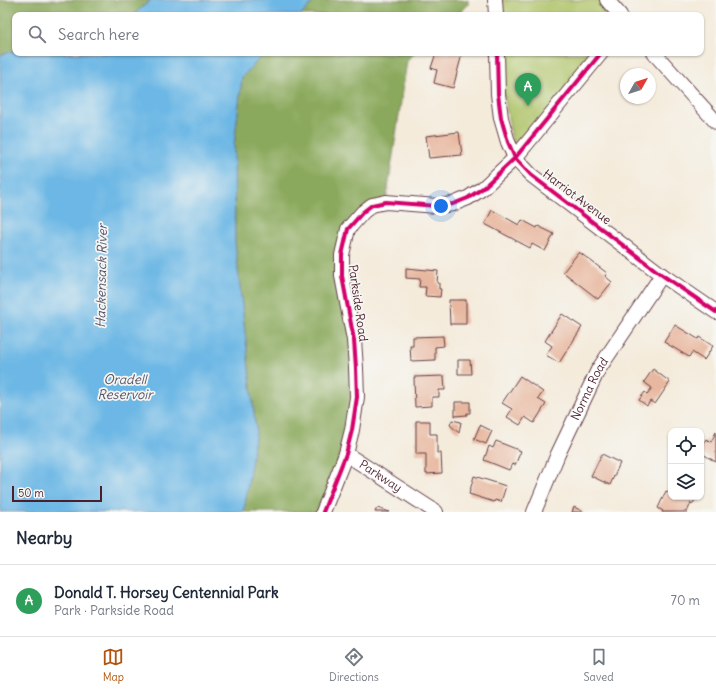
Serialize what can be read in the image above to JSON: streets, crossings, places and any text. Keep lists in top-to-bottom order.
{
  "streets": {
    "street": [
      "Harriot Avenue",
      "Parkside Road",
      "Norma Road",
      "Parkway"
    ]
  },
  "crossings": [
    ["Harriot Avenue", "Parkside Road"],
    ["Harriot Avenue", "Norma Road"],
    ["Parkside Road", "Parkway"]
  ],
  "water": ["Hackensack River", "Oradell Reservoir"],
  "scale_bar": "50 m",
  "north": "top right",
  "page": {
    "search": "Search here",
    "pins": "A",
    "scale": "50 m",
    "heading": "Nearby",
    "list": [
      {
        "mark": "A",
        "name": "Donald T. Horsey Centennial Park",
        "note": "Park · Parkside Road",
        "value": "70 m"
      }
    ],
    "nav": ["Map", "Directions", "Saved"]
  }
}
